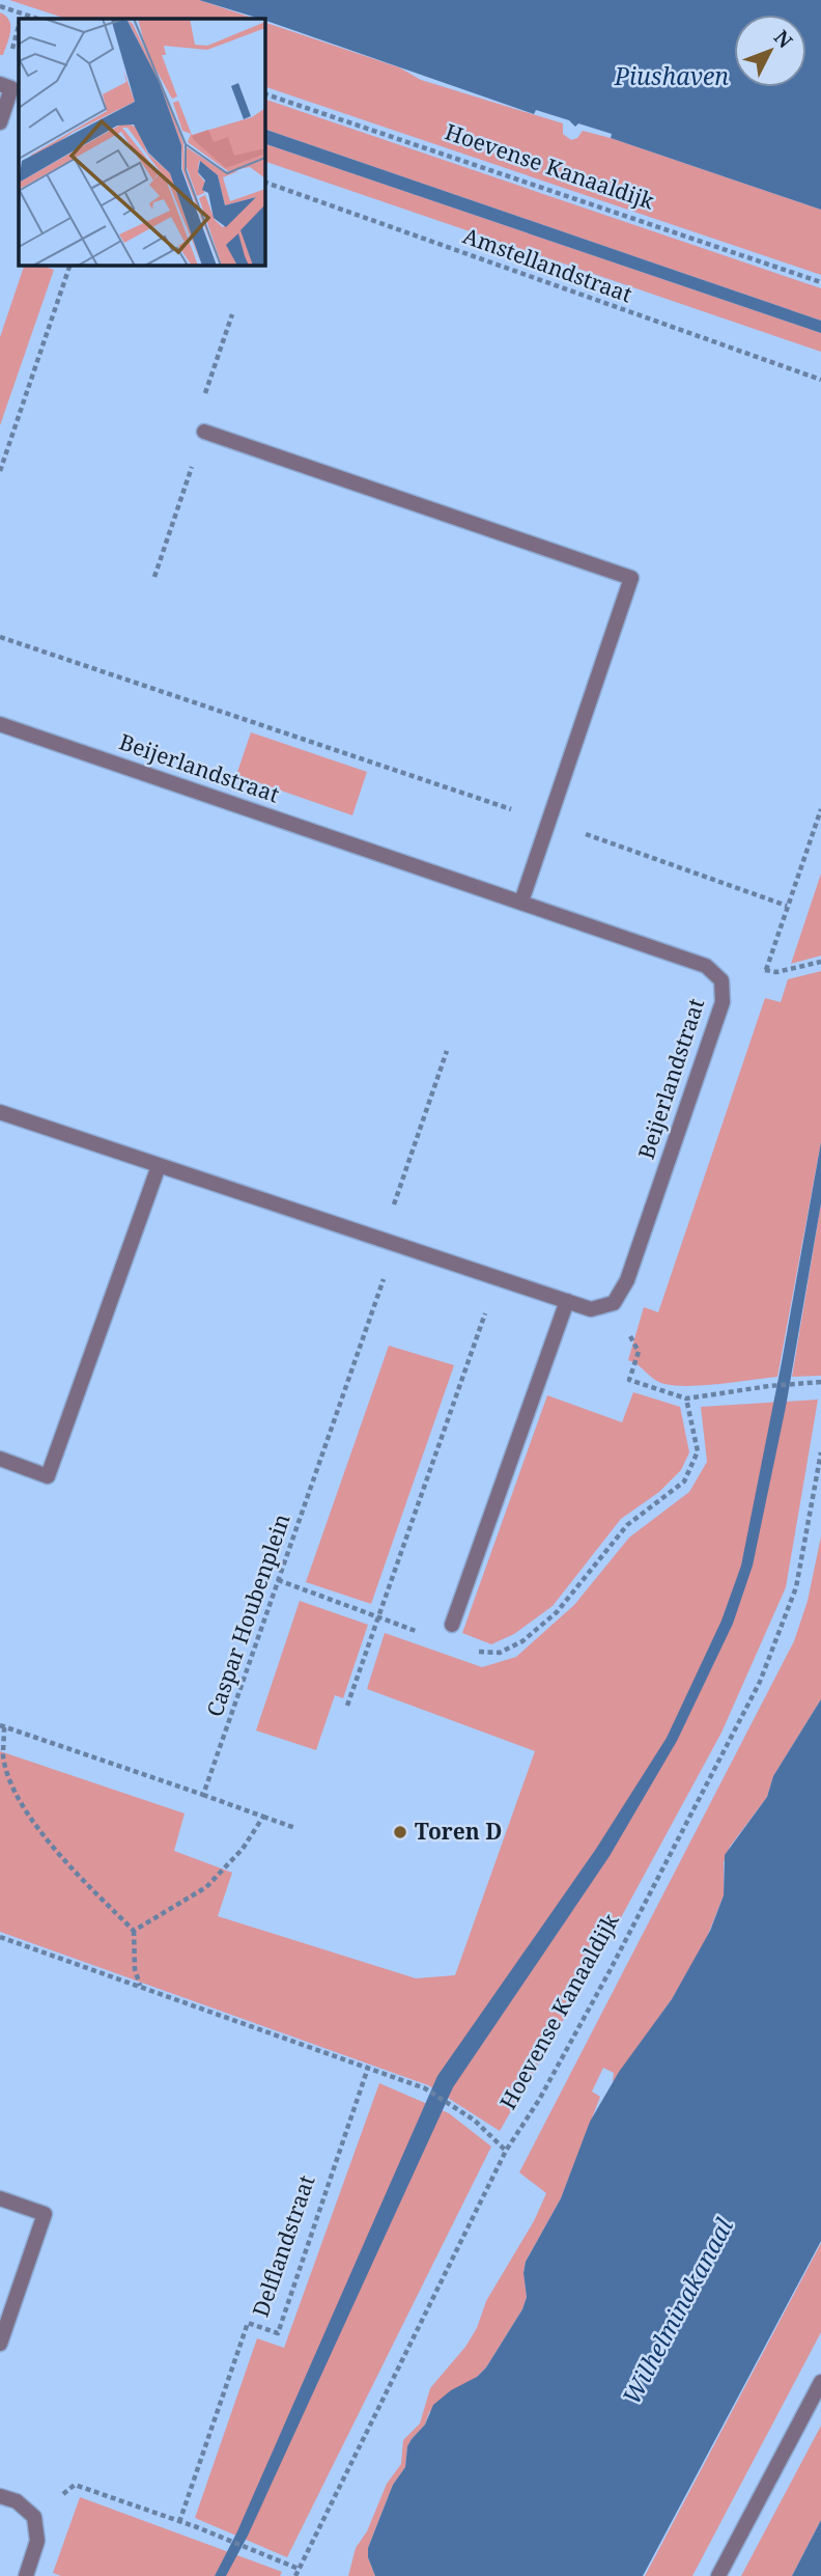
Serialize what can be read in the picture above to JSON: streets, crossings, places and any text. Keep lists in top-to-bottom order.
{
  "streets": {
    "street": ["Beijerlandstraat"],
    "path": [
      "Hoevense Kanaaldijk",
      "Amstellandstraat",
      "Caspar Houbenplein",
      "Delflandstraat"
    ]
  },
  "water": ["Piushaven", "Wilhelminakanaal"],
  "places": ["Toren D"],
  "north": "top right"
}
